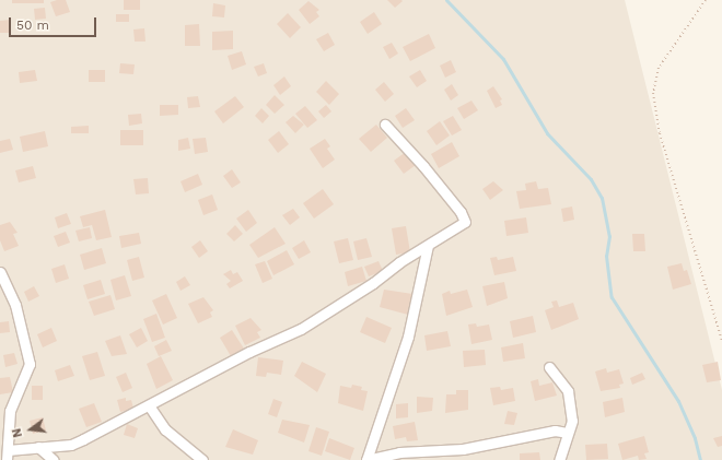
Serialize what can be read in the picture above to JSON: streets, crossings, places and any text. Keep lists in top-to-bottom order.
{
  "scale_bar": "50 m",
  "north": "left"
}
